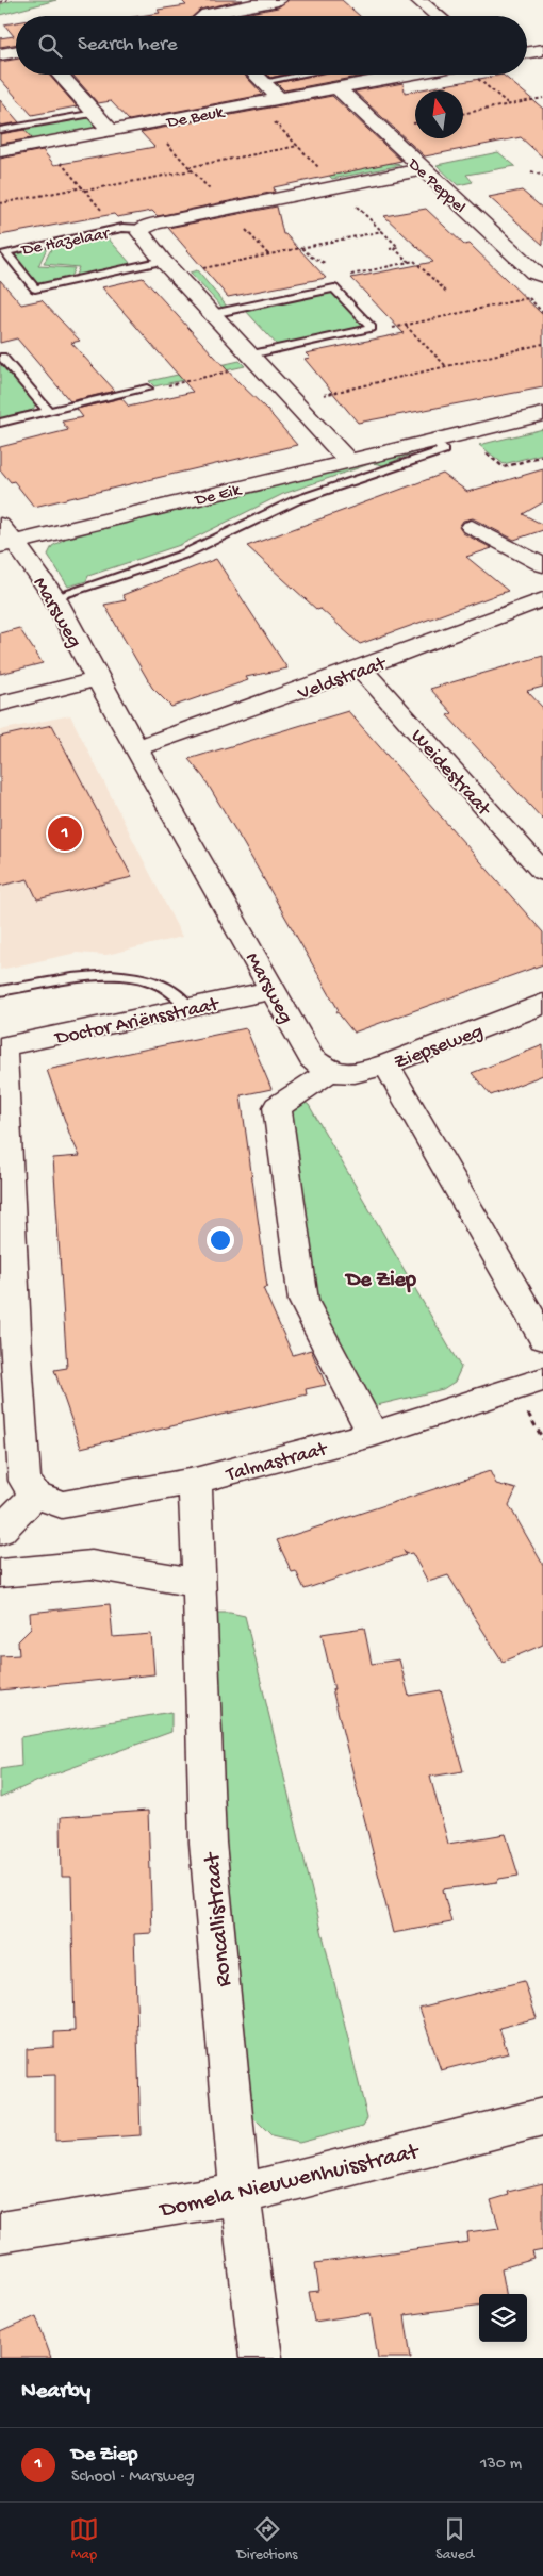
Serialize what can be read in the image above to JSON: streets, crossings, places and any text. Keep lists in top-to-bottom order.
{
  "streets": {
    "street": [
      "De Beuk",
      "De Peppel",
      "De Hazelaar",
      "De Eik",
      "Marsweg",
      "Veldstraat",
      "Weidestraat",
      "Doctor Ariënsstraat",
      "Ziepseweg",
      "Talmastraat",
      "Roncallistraat",
      "Domela Nieuwenhuisstraat"
    ]
  },
  "crossings": [
    ["De Beuk", "De Peppel"],
    ["De Peppel", "De Hazelaar"],
    ["De Eik", "Marsweg"],
    ["Marsweg", "Veldstraat"],
    ["Marsweg", "Doctor Ariënsstraat"],
    ["Marsweg", "Ziepseweg"],
    ["Veldstraat", "Weidestraat"],
    ["Talmastraat", "Roncallistraat"],
    ["Roncallistraat", "Domela Nieuwenhuisstraat"]
  ],
  "districts": ["De Ziep"],
  "north": "top",
  "page": {
    "search": "Search here",
    "pins": "1",
    "heading": "Nearby",
    "list": [
      {
        "mark": "1",
        "name": "De Ziep",
        "note": "School · Marsweg",
        "value": "130 m"
      }
    ],
    "nav": ["Map", "Directions", "Saved"]
  }
}
